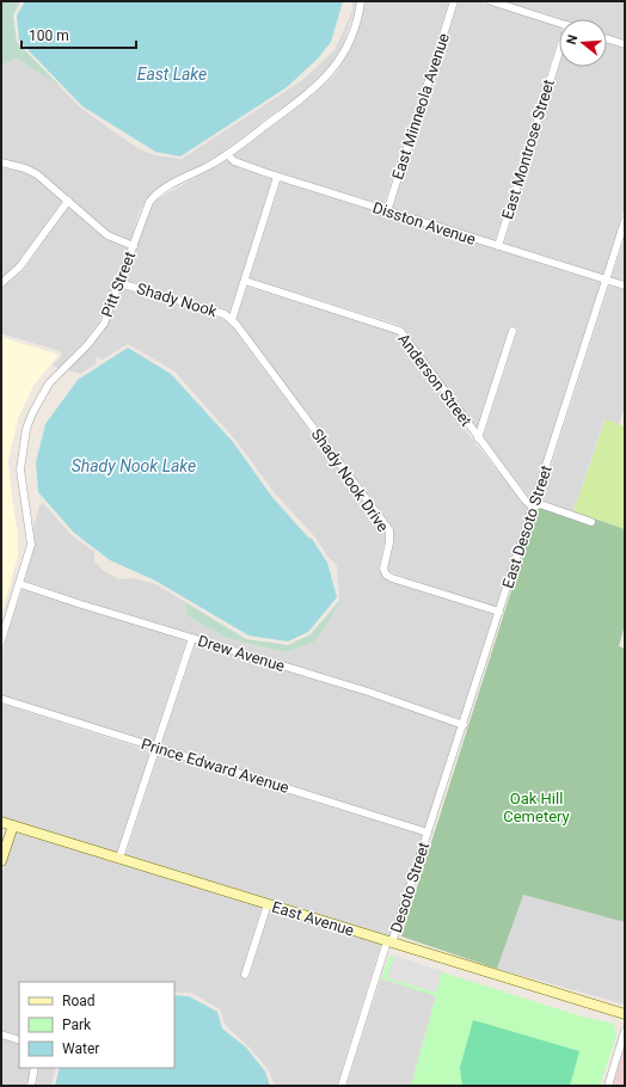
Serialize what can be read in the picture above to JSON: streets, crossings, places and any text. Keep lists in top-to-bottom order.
{
  "streets": {
    "street": [
      "East Minneola Avenue",
      "East Montrose Street",
      "Disston Avenue",
      "Pitt Street",
      "Shady Nook",
      "Anderson Street",
      "Shady Nook Drive",
      "East Desoto Street",
      "Drew Avenue",
      "Prince Edward Avenue",
      "Desoto Street",
      "East Avenue"
    ]
  },
  "crossings": [
    ["East Minneola Avenue", "Disston Avenue"],
    ["East Montrose Street", "Disston Avenue"],
    ["Disston Avenue", "Pitt Street"],
    ["Disston Avenue", "East Desoto Street"],
    ["Pitt Street", "Shady Nook"],
    ["Pitt Street", "Drew Avenue"],
    ["Shady Nook", "Shady Nook Drive"],
    ["Anderson Street", "East Desoto Street"],
    ["Shady Nook Drive", "East Desoto Street"],
    ["East Desoto Street", "Drew Avenue"],
    ["East Desoto Street", "Prince Edward Avenue"],
    ["East Desoto Street", "Desoto Street"],
    ["Prince Edward Avenue", "Desoto Street"],
    ["Desoto Street", "East Avenue"]
  ],
  "water": ["East Lake", "Shady Nook Lake"],
  "parks": ["Oak Hill Cemetery"],
  "legend": ["Road", "Park", "Water"],
  "scale_bar": "100 m",
  "north": "left"
}
